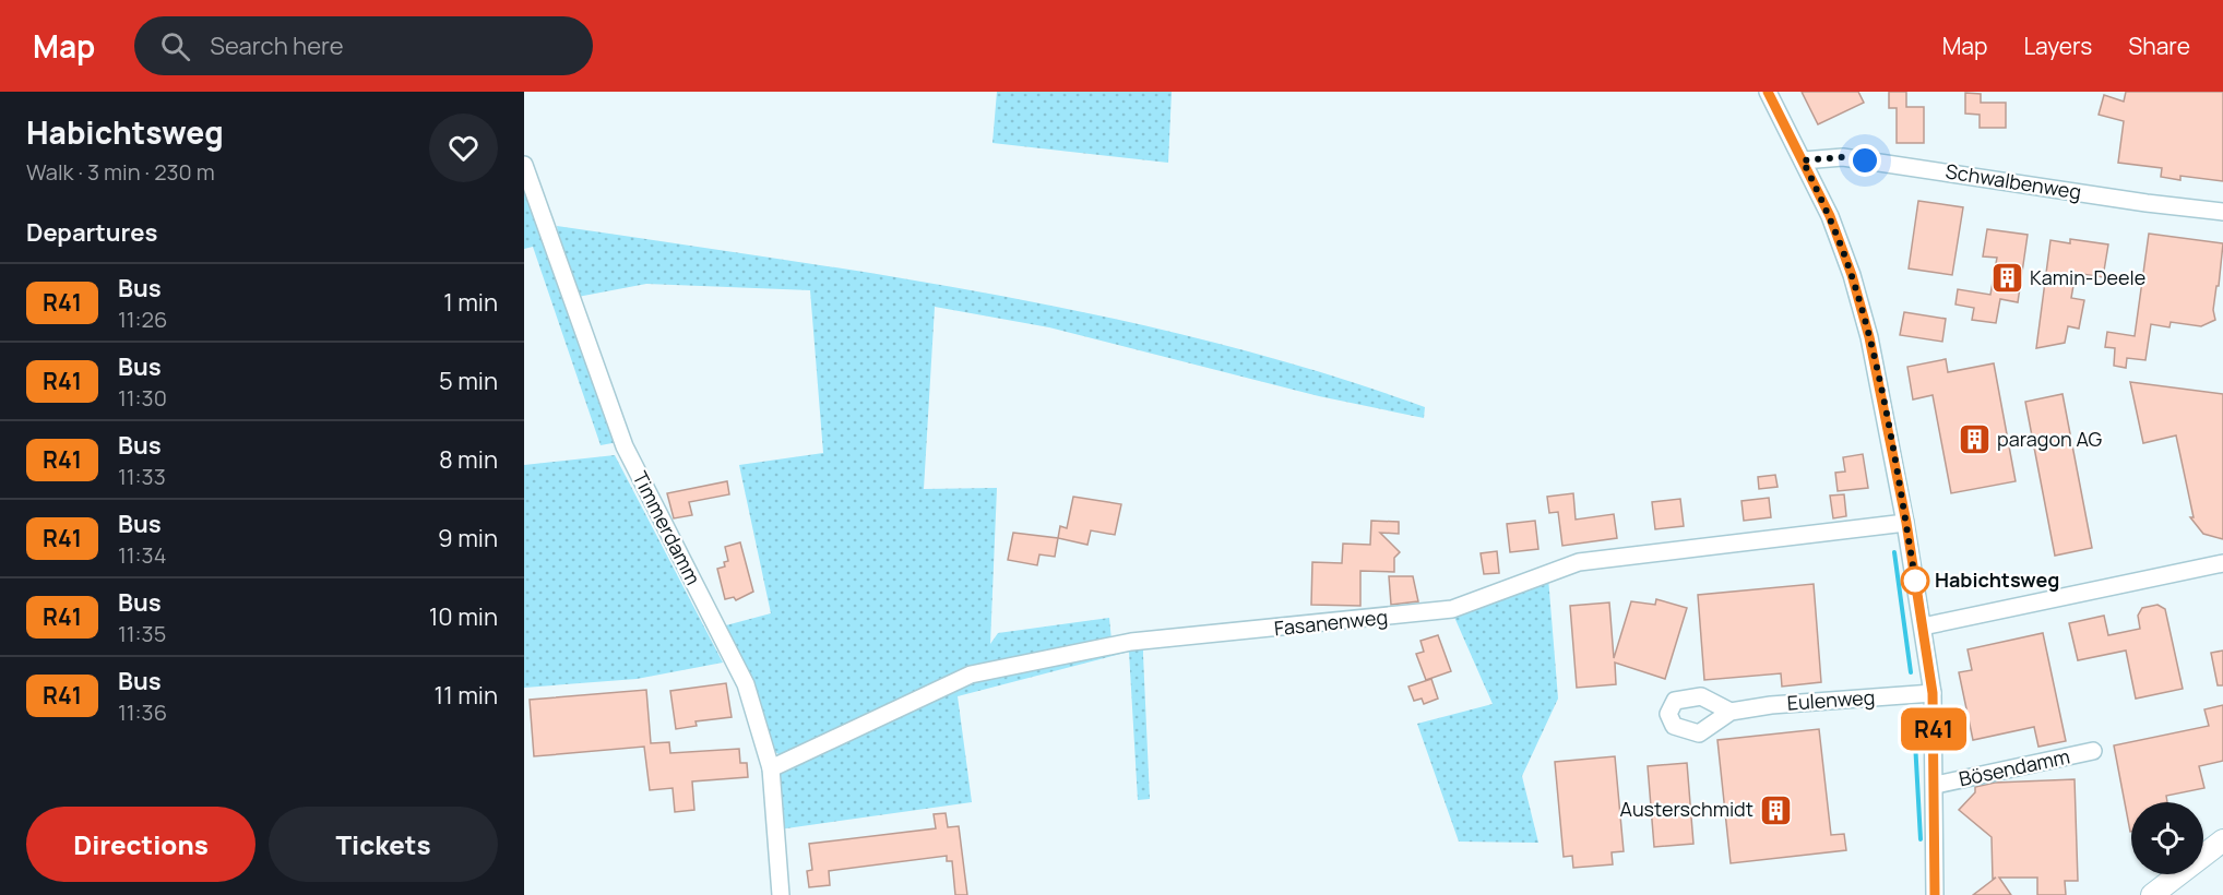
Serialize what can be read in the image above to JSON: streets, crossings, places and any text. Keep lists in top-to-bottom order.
{
  "streets": {
    "street": [
      "Schwalbenweg",
      "Timmerdamm",
      "Fasanenweg",
      "Eulenweg",
      "Bösendamm"
    ]
  },
  "crossings": [
    ["Schwalbenweg", "Bösendamm"],
    ["Timmerdamm", "Fasanenweg"],
    ["Fasanenweg", "Bösendamm"],
    ["Eulenweg", "Bösendamm"]
  ],
  "places": {
    "building": ["Kamin-Deele", "paragon AG", "Austerschmidt"],
    "other": ["Habichtsweg"]
  },
  "lines": ["bus line R41"],
  "page": {
    "header": "Map",
    "search": "Search here",
    "nav": ["Map", "Layers", "Share"],
    "heading": [
      ["Habichtsweg", "Walk · 3 min · 230 m"],
      "Departures"
    ],
    "on_map": "R41",
    "list": [
      {
        "mark": "R41",
        "name": "Bus",
        "note": "11:26",
        "value": "1 min"
      },
      {
        "mark": "R41",
        "name": "Bus",
        "note": "11:30",
        "value": "5 min"
      },
      {
        "mark": "R41",
        "name": "Bus",
        "note": "11:33",
        "value": "8 min"
      },
      {
        "mark": "R41",
        "name": "Bus",
        "note": "11:34",
        "value": "9 min"
      },
      {
        "mark": "R41",
        "name": "Bus",
        "note": "11:35",
        "value": "10 min"
      },
      {
        "mark": "R41",
        "name": "Bus",
        "note": "11:36",
        "value": "11 min"
      }
    ],
    "buttons": ["Directions", "Tickets"]
  }
}
